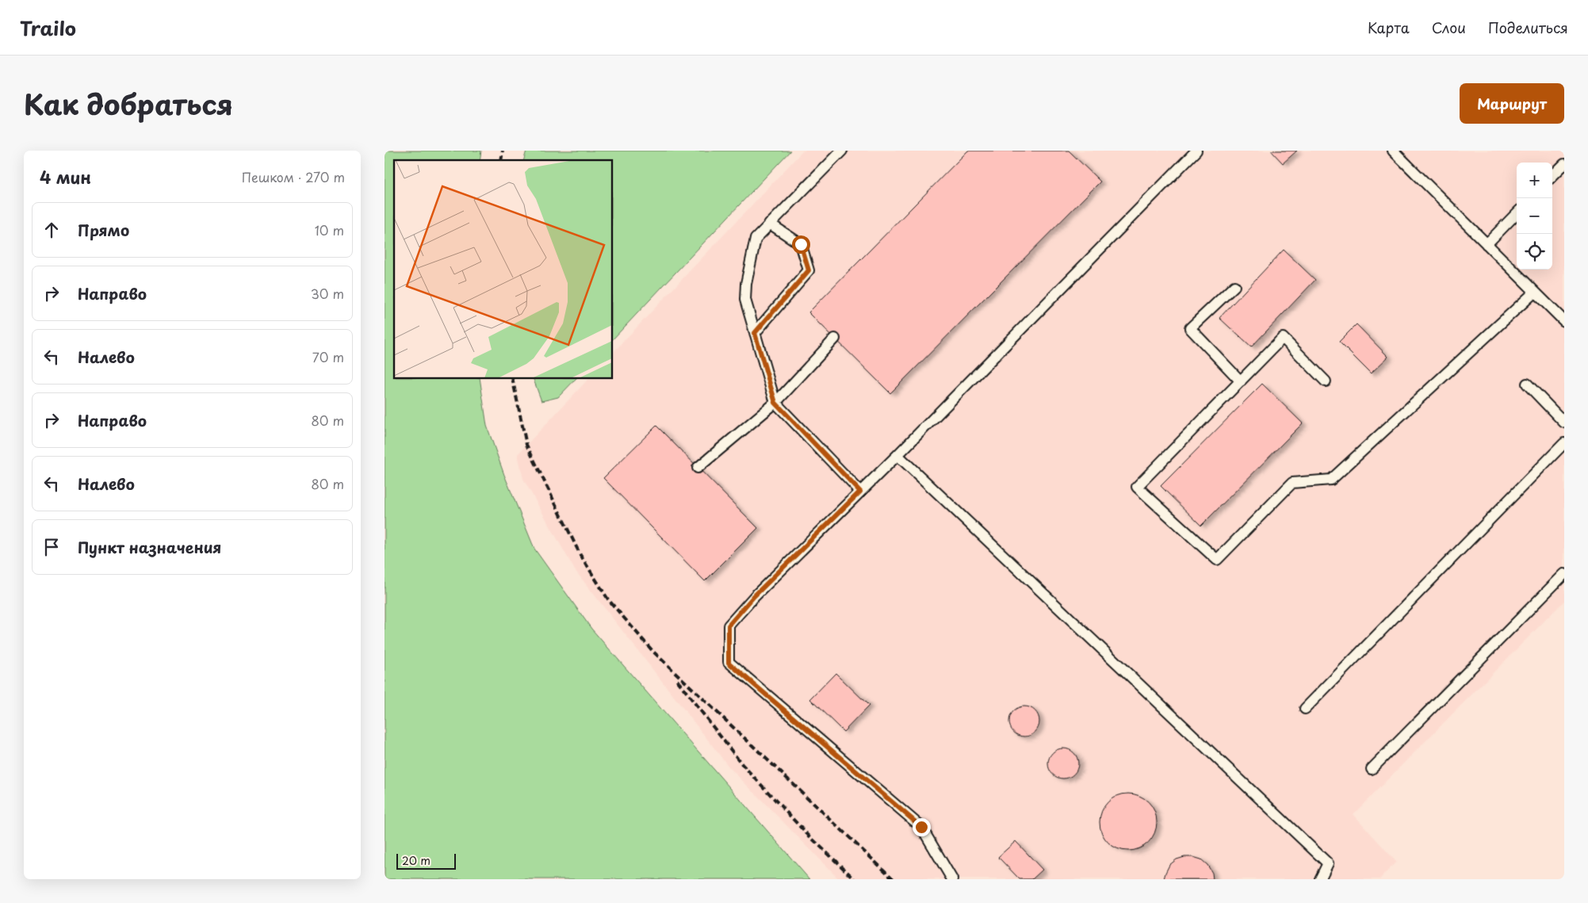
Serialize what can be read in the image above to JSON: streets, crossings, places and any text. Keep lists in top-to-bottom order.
{
  "scale_bar": "20 m",
  "page": {
    "header": "Trailo",
    "nav": ["Карта", "Слои", "Поделиться"],
    "title": "Как добраться",
    "buttons": "Маршрут",
    "heading": ["4 мин", "Пешком · 270 m"],
    "map_buttons": ["+", "−"],
    "list": [
      ["Прямо", "10 m"],
      ["Направо", "30 m"],
      ["Налево", "70 m"],
      ["Направо", "80 m"],
      ["Налево", "80 m"],
      "Пункт назначения"
    ],
    "scale": "20 m"
  }
}
